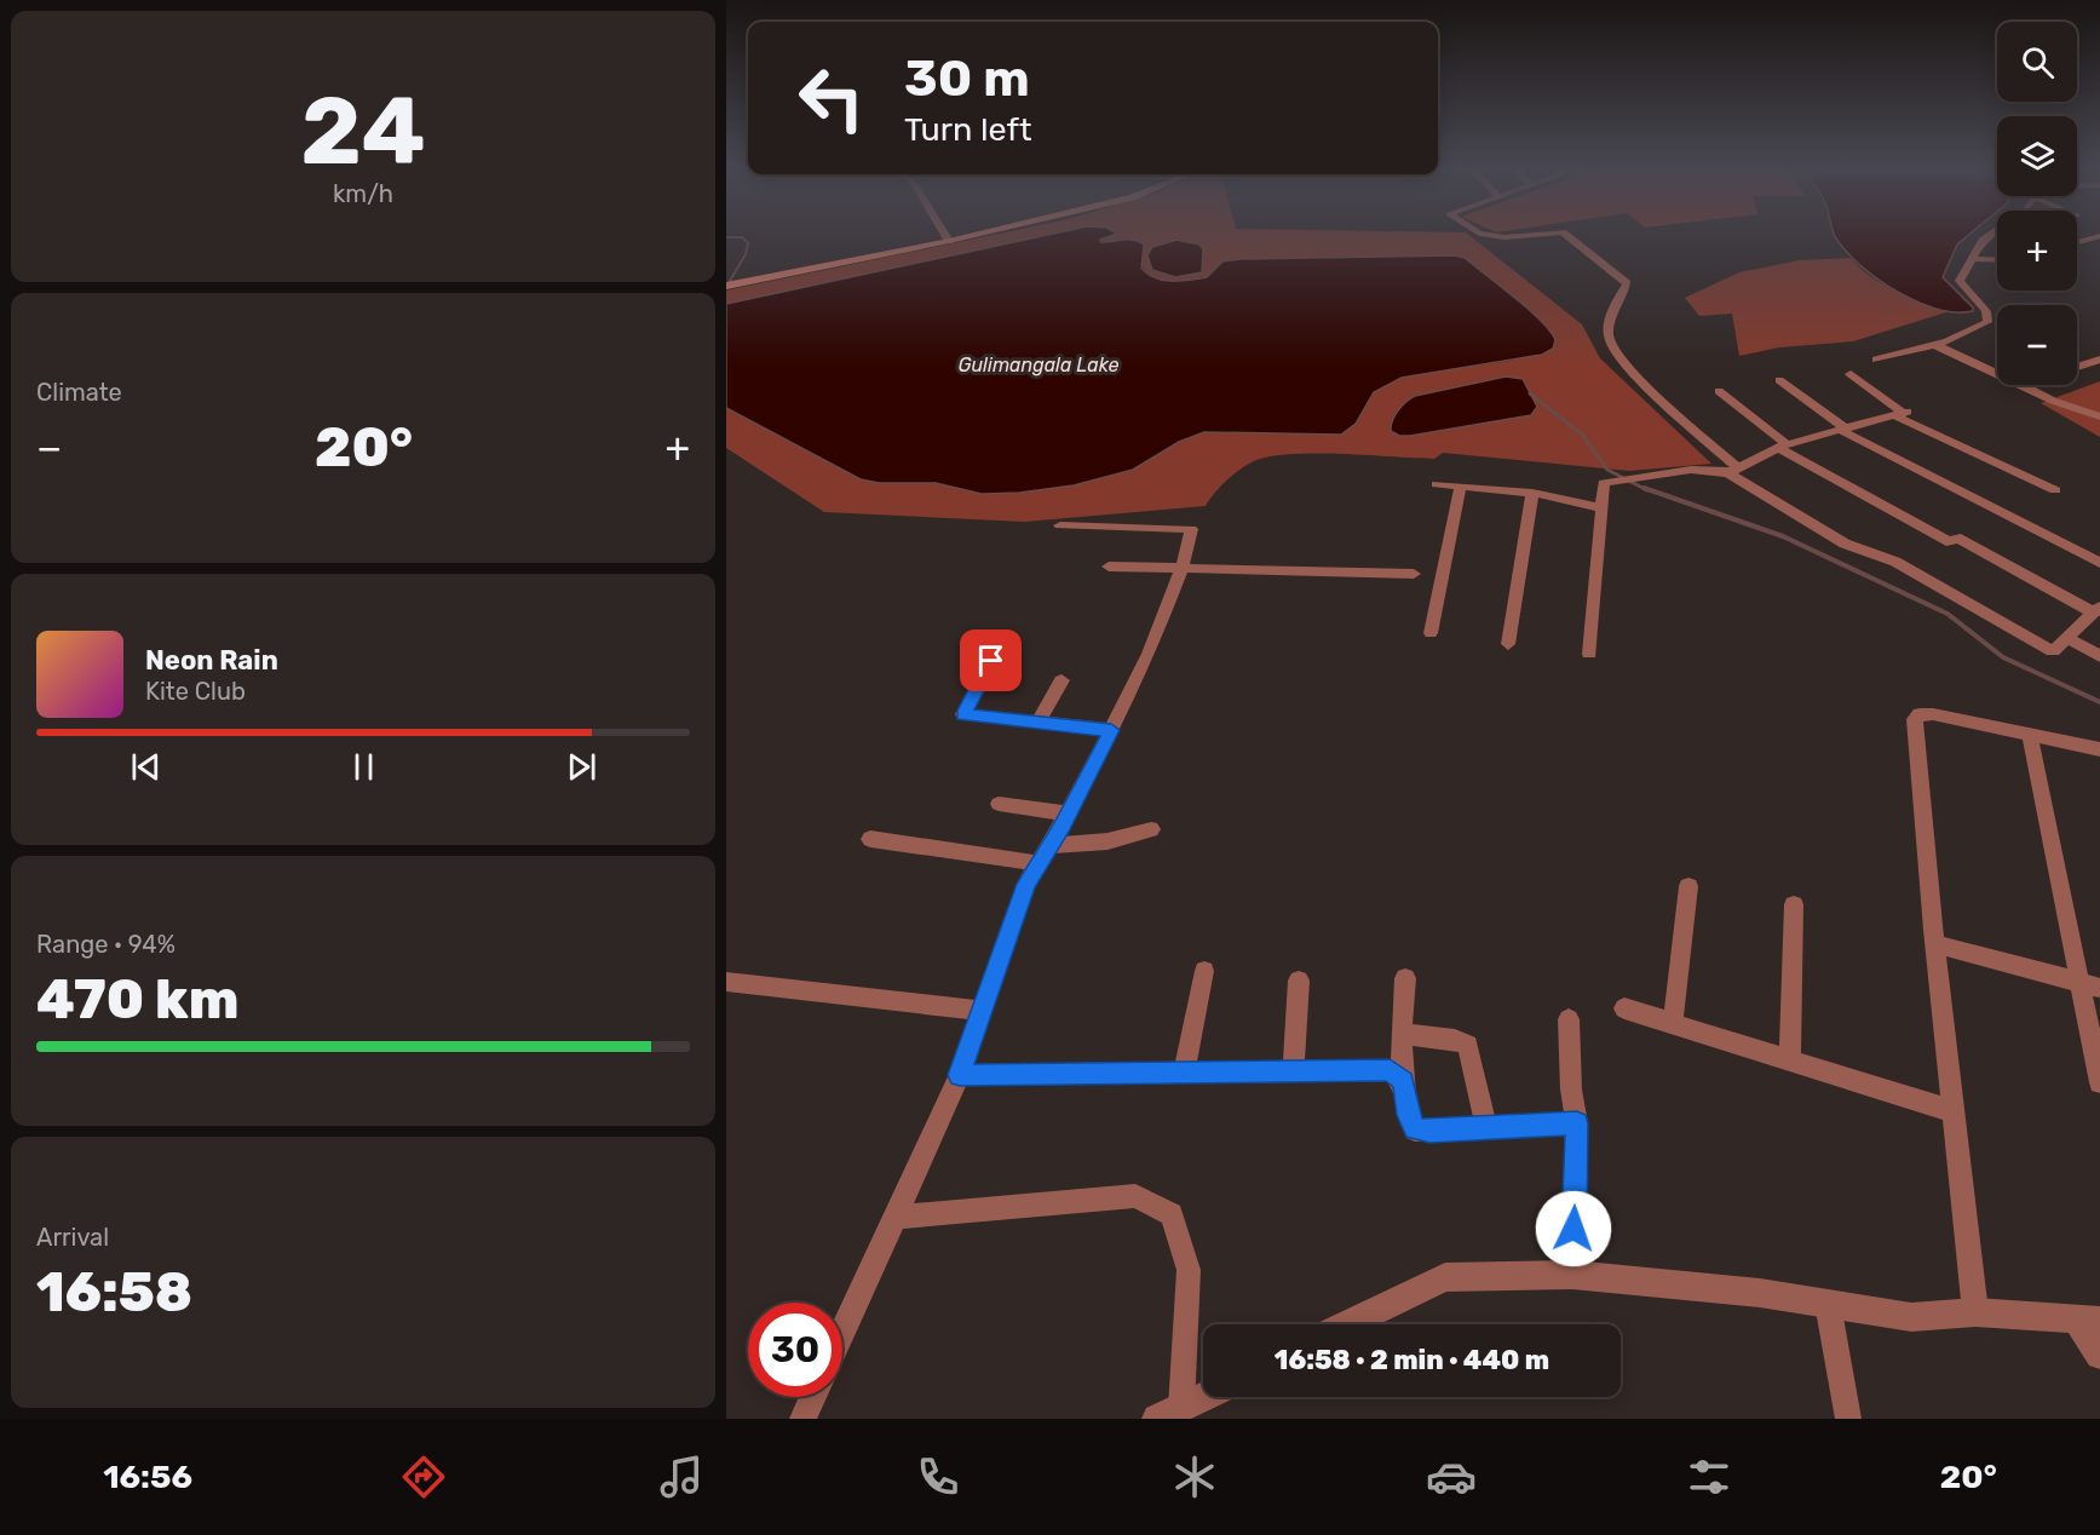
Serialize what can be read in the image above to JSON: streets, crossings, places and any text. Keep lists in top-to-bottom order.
{
  "water": ["Gulimangala Lake"],
  "page": {
    "tile": [
      ["24", "km/h"],
      "Climate",
      ["Range · 94%", "470 km"],
      ["Arrival", "16:58"]
    ],
    "map_buttons": ["+", "−"],
    "turn": ["30 m", "Turn left"],
    "heat": ["−", "20°", "+"],
    "song": ["Neon Rain", "Kite Club"],
    "limit": "30",
    "trip": "16:58 · 2 min · 440 m",
    "tabs": ["16:56", "20°"]
  }
}
